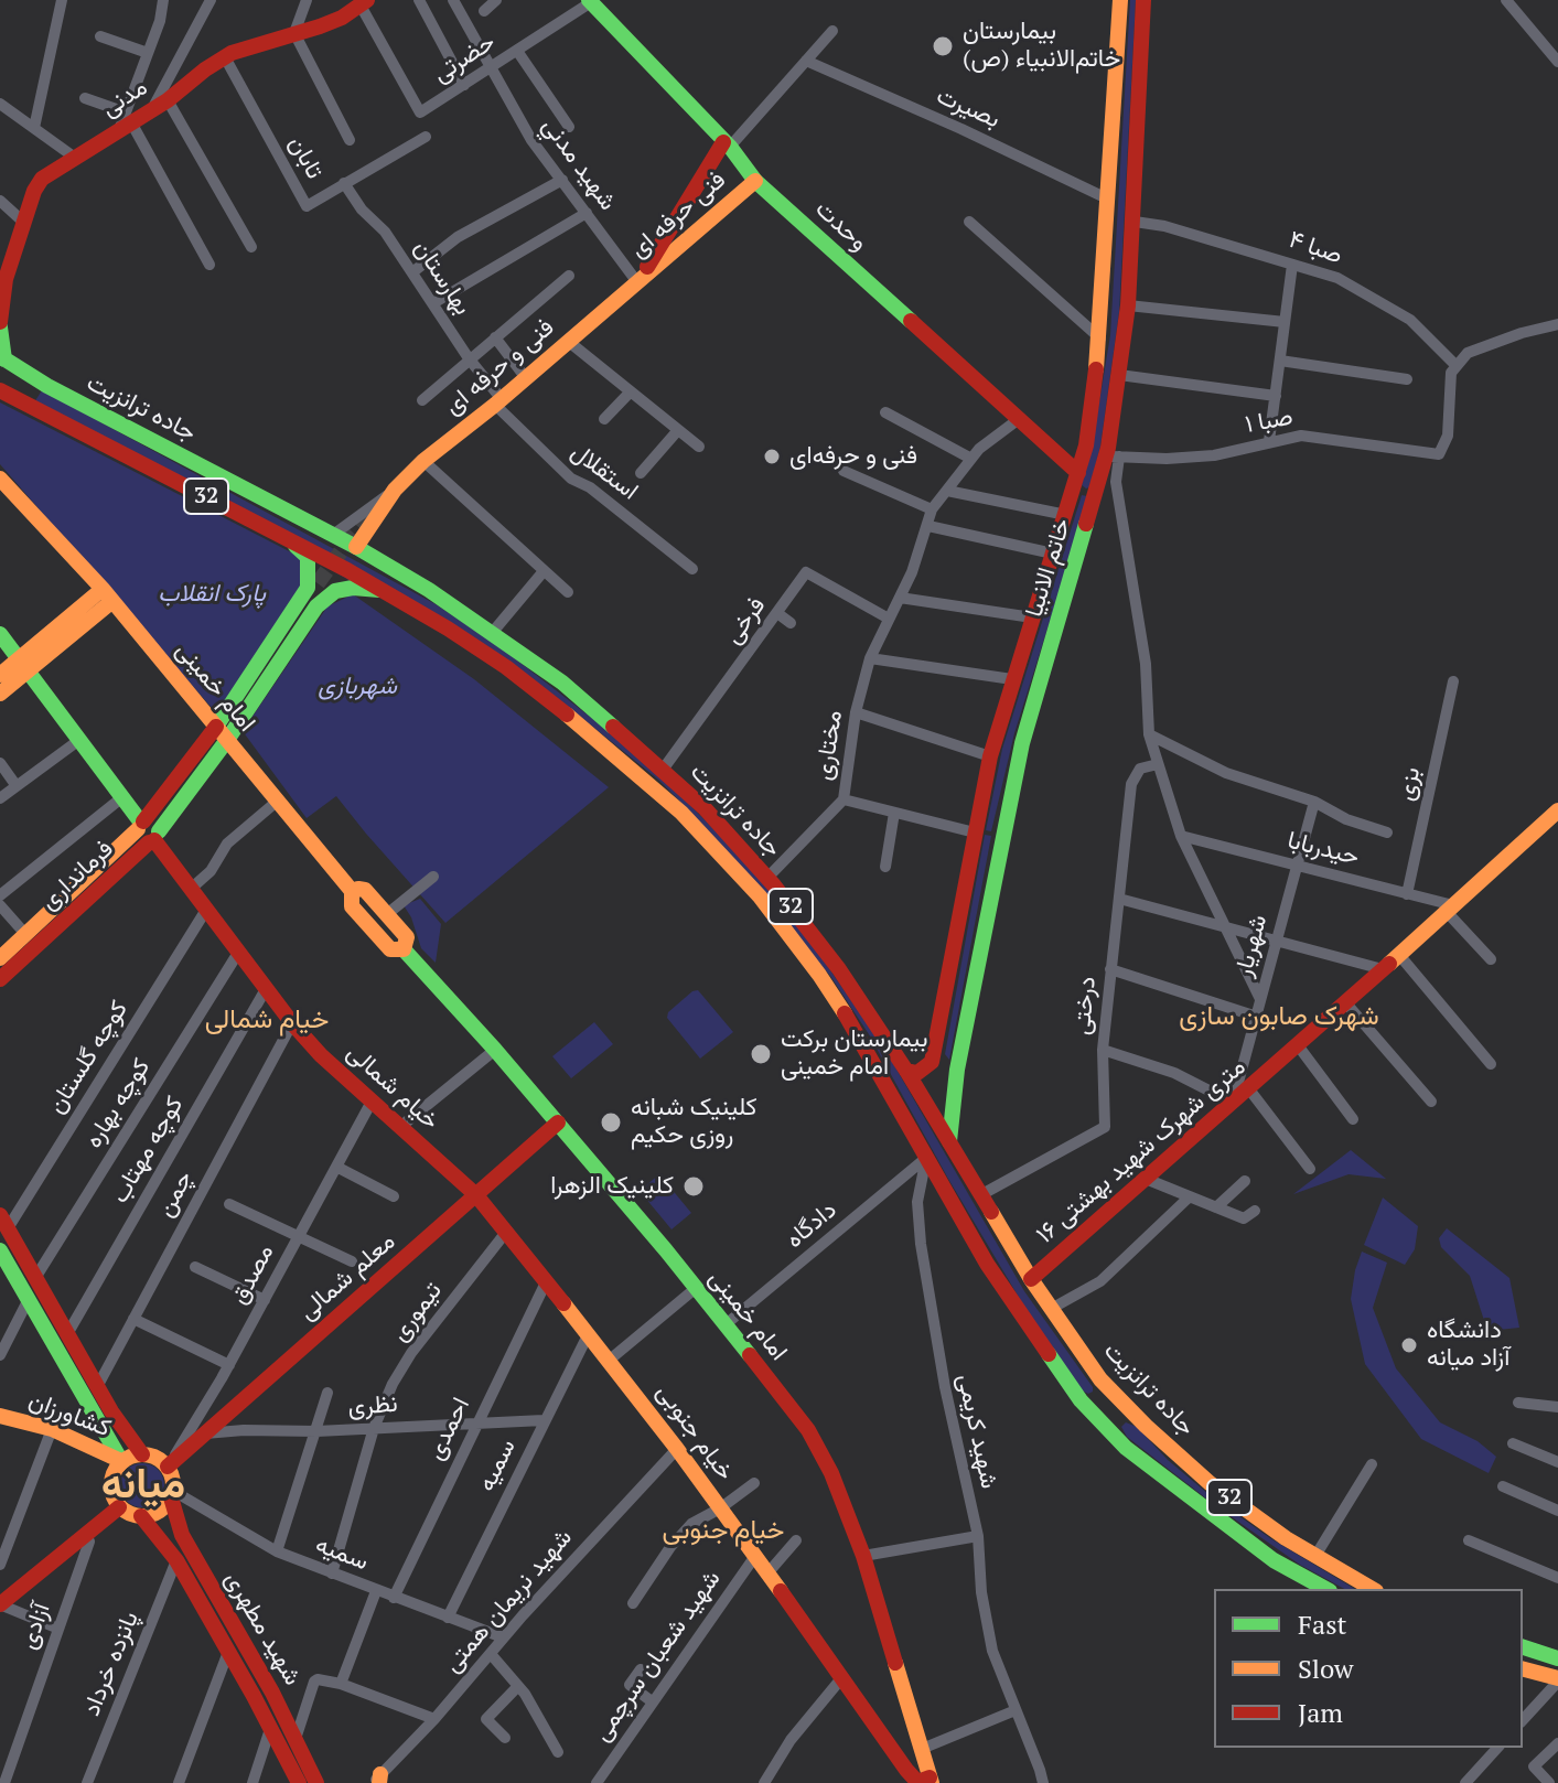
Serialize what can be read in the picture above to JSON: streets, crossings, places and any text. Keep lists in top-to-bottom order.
{
  "streets": {
    "main road": [
      "مدنی",
      "فنی حرفه ای",
      "وحدت",
      "فنی و حرفه ای",
      "جاده ترانزیت",
      "32",
      "خاتم الانبیا",
      "امام خمینی",
      "فرمانداری",
      "خیام شمالی",
      "۱۶ متری شهرک شهيد بهشتی",
      "معلم شمالی",
      "کشاورزان",
      "خیام جنوبی",
      "شهید مطهری"
    ],
    "street": [
      "حضرتی",
      "بصيرت",
      "تابان",
      "شهيد مدني",
      "صبا ۴",
      "بهارستان",
      "صبا ۱",
      "استقلال",
      "فرخی",
      "مختاری",
      "بزی",
      "حیدربابا",
      "شهریار",
      "درختی",
      "کوچه گلستان",
      "کوچه بهاره",
      "کوچه مهتاب",
      "چمن",
      "دادگاه",
      "مصدق",
      "تیموری",
      "نظری",
      "احمدی",
      "شهید کریمی",
      "سميه",
      "سمیه",
      "شهید نریمان همتی",
      "آزادی",
      "شهید شعبان سرچمی",
      "پانزده خرداد"
    ]
  },
  "crossings": [
    ["حضرتی", "مدنی"],
    ["حضرتی", "شهيد مدني"],
    ["حضرتی", "وحدت"],
    ["مدنی", "تابان"],
    ["مدنی", "جاده ترانزیت"],
    ["بصيرت", "فنی حرفه ای"],
    ["بصيرت", "خاتم الانبیا"],
    ["تابان", "بهارستان"],
    ["شهيد مدني", "فنی حرفه ای"],
    ["شهيد مدني", "فنی و حرفه ای"],
    ["فنی حرفه ای", "وحدت"],
    ["فنی حرفه ای", "فنی و حرفه ای"],
    ["وحدت", "خاتم الانبیا"],
    ["وحدت", "مختاری"],
    ["صبا ۴", "صبا ۱"],
    ["صبا ۴", "خاتم الانبیا"],
    ["بهارستان", "فنی و حرفه ای"],
    ["بهارستان", "استقلال"],
    ["فنی و حرفه ای", "استقلال"],
    ["جاده ترانزیت", "خاتم الانبیا"],
    ["جاده ترانزیت", "فرخی"],
    ["جاده ترانزیت", "مختاری"],
    ["جاده ترانزیت", "درختی"],
    ["جاده ترانزیت", "۱۶ متری شهرک شهيد بهشتی"],
    ["جاده ترانزیت", "دادگاه"],
    ["جاده ترانزیت", "شهید کریمی"],
    ["صبا ۱", "خاتم الانبیا"],
    ["فرخی", "مختاری"],
    ["امام خمینی", "فرمانداری"],
    ["امام خمینی", "دادگاه"],
    ["امام خمینی", "معلم شمالی"],
    ["امام خمینی", "خیام جنوبی"],
    ["بزی", "حیدربابا"],
    ["حیدربابا", "شهریار"],
    ["حیدربابا", "۱۶ متری شهرک شهيد بهشتی"],
    ["فرمانداری", "خیام شمالی"],
    ["شهریار", "۱۶ متری شهرک شهيد بهشتی"],
    ["کوچه گلستان", "خیام شمالی"],
    ["خیام شمالی", "کوچه بهاره"],
    ["خیام شمالی", "کوچه مهتاب"],
    ["خیام شمالی", "چمن"],
    ["خیام شمالی", "مصدق"],
    ["خیام شمالی", "معلم شمالی"],
    ["خیام شمالی", "خیام جنوبی"],
    ["دادگاه", "شهید کریمی"],
    ["مصدق", "معلم شمالی"],
    ["مصدق", "کشاورزان"],
    ["مصدق", "سمیه"],
    ["مصدق", "شهید مطهری"],
    ["معلم شمالی", "نظری"],
    ["معلم شمالی", "کشاورزان"],
    ["معلم شمالی", "خیام جنوبی"],
    ["معلم شمالی", "سمیه"],
    ["معلم شمالی", "شهید مطهری"],
    ["تیموری", "نظری"],
    ["تیموری", "خیام جنوبی"],
    ["تیموری", "سمیه"],
    ["نظری", "احمدی"],
    ["نظری", "سميه"],
    ["کشاورزان", "سمیه"],
    ["کشاورزان", "شهید مطهری"],
    ["احمدی", "خیام جنوبی"],
    ["احمدی", "سمیه"],
    ["خیام جنوبی", "سميه"],
    ["خیام جنوبی", "شهید نریمان همتی"],
    ["خیام جنوبی", "شهید شعبان سرچمی"],
    ["سميه", "سمیه"],
    ["سمیه", "شهید نریمان همتی"],
    ["سمیه", "شهید مطهری"],
    ["شهید مطهری", "پانزده خرداد"]
  ],
  "districts": [
    "شهرک صابون سازی",
    "خیام شمالی",
    "میانه",
    "خیام جنوبی"
  ],
  "parks": ["پارک انقلاب", "شهربازی"],
  "places": [
    "بیمارستان خاتم‌الانبیاء (ص)",
    "فنی و حرفه‌ای",
    "بیمارستان برکت امام خمینی",
    "کلینیک شبانه روزی حکیم",
    "کلینیک الزهرا",
    "دانشگاه آزاد میانه"
  ],
  "legend": ["Fast", "Slow", "Jam"]
}
